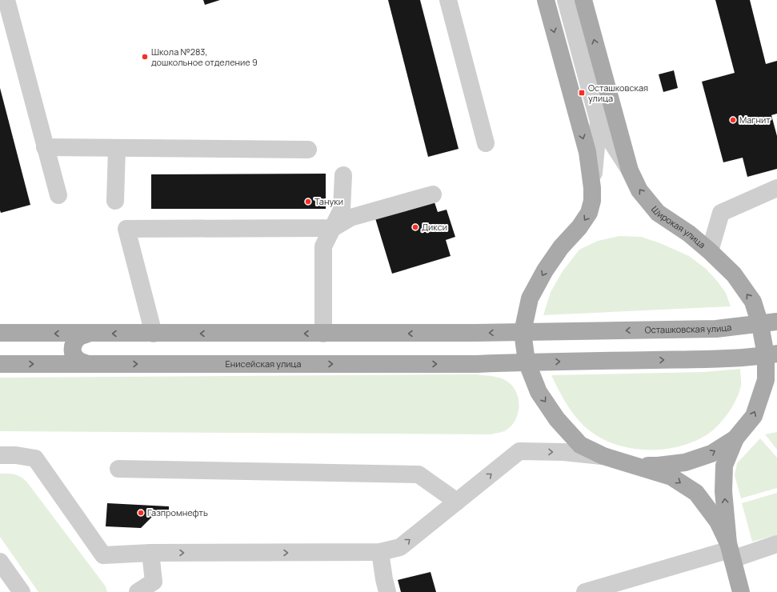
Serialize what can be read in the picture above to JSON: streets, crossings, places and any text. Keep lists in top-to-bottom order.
{
  "streets": {
    "main road": ["Широкая улица", "Осташковская улица", "Енисейская улица"]
  },
  "crossings": [
    ["Широкая улица", "Осташковская улица"]
  ],
  "places": {
    "other": [
      "Школа №283, дошкольное отделение 9",
      "Магнит",
      "Тануки",
      "Дикси",
      "Газпромнефть"
    ],
    "transit": ["Осташковская улица"]
  }
}
